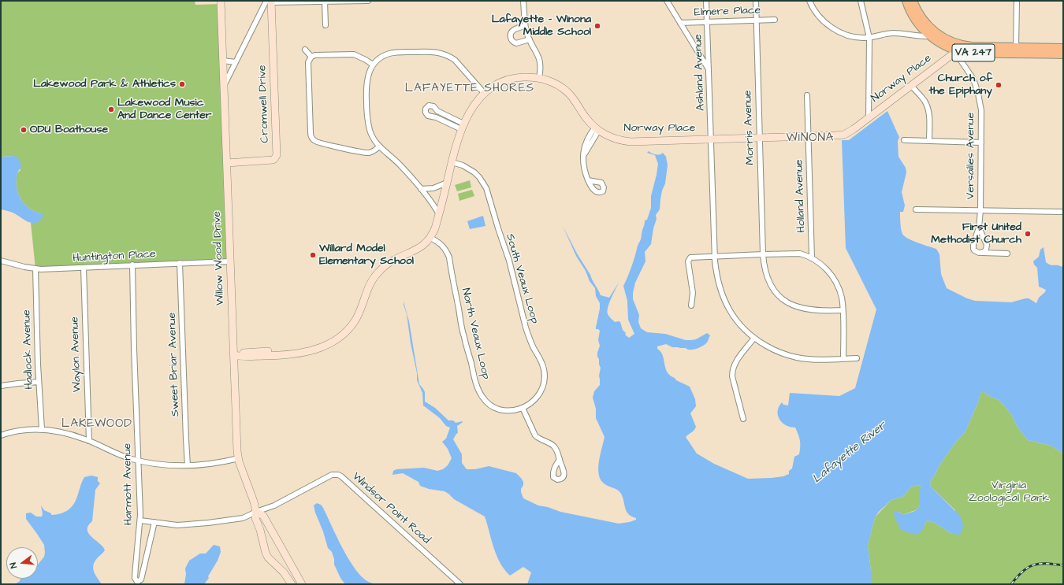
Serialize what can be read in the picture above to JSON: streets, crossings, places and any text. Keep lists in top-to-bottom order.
{
  "streets": {
    "main road": ["VA 247"],
    "street": [
      "Elmere Place",
      "Ashland Avenue",
      "Norway Place",
      "Cromwell Drive",
      "Morris Avenue",
      "Versailles Avenue",
      "Holland Avenue",
      "Huntington Place",
      "Willow Wood Drive",
      "South Veaux Loop",
      "North Veaux Loop",
      "Hadlock Avenue",
      "Waylon Avenue",
      "Sweet Briar Avenue",
      "Harmott Avenue",
      "Windsor Point Road"
    ]
  },
  "crossings": [
    ["Elmere Place", "Ashland Avenue"],
    ["Elmere Place", "Morris Avenue"],
    ["VA 247", "Norway Place"],
    ["VA 247", "Versailles Avenue"],
    ["Ashland Avenue", "Norway Place"],
    ["Norway Place", "Morris Avenue"],
    ["Norway Place", "Versailles Avenue"],
    ["Norway Place", "Holland Avenue"],
    ["Norway Place", "Willow Wood Drive"],
    ["Norway Place", "South Veaux Loop"],
    ["Norway Place", "North Veaux Loop"],
    ["Cromwell Drive", "Willow Wood Drive"],
    ["Huntington Place", "Willow Wood Drive"],
    ["Huntington Place", "Hadlock Avenue"],
    ["Huntington Place", "Waylon Avenue"],
    ["Huntington Place", "Sweet Briar Avenue"],
    ["Huntington Place", "Harmott Avenue"],
    ["Willow Wood Drive", "Windsor Point Road"],
    ["South Veaux Loop", "North Veaux Loop"],
    ["Harmott Avenue", "Windsor Point Road"]
  ],
  "districts": ["LAFAYETTE SHORES", "WINONA", "LAKEWOOD"],
  "water": ["Lafayette River"],
  "parks": ["Virginia Zoological Park"],
  "places": [
    "Lafayette - Winona Middle School",
    "Lakewood Park & Athletics",
    "Church of the Epiphany",
    "Lakewood Music And Dance Center",
    "ODU Boathouse",
    "First United Methodist Church",
    "Willard Model Elementary School"
  ],
  "north": "left"
}
